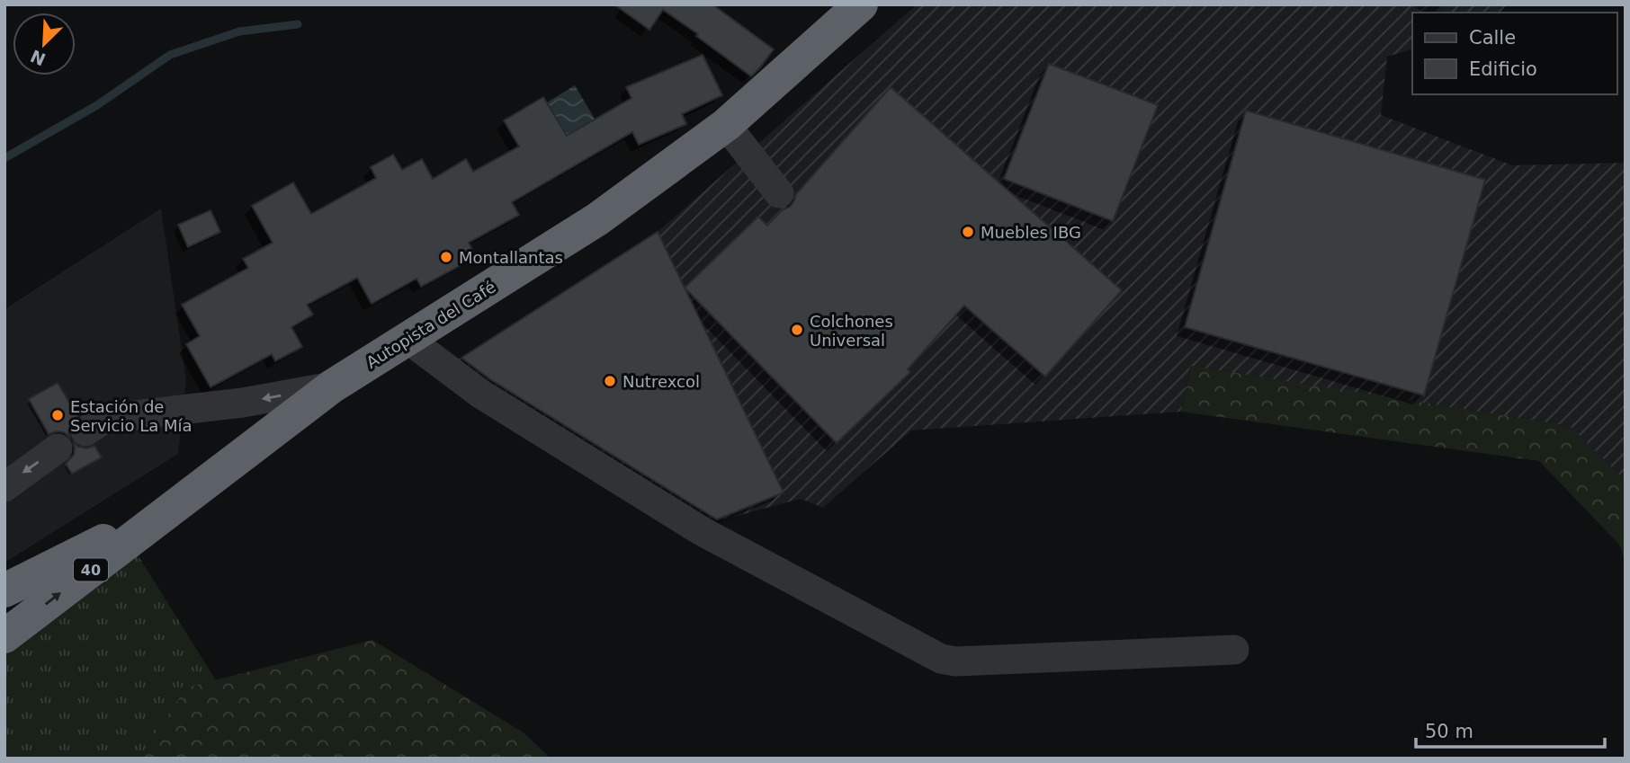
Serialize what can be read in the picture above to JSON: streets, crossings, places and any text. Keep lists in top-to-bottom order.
{
  "streets": {
    "highway": ["Autopista del Café", "40"]
  },
  "places": [
    "Muebles IBG",
    "Montallantas",
    "Colchones Universal",
    "Nutrexcol",
    "Estación de Servicio La Mía"
  ],
  "legend": ["Calle", "Edificio"],
  "scale_bar": "50 m",
  "north": "bottom left"
}
